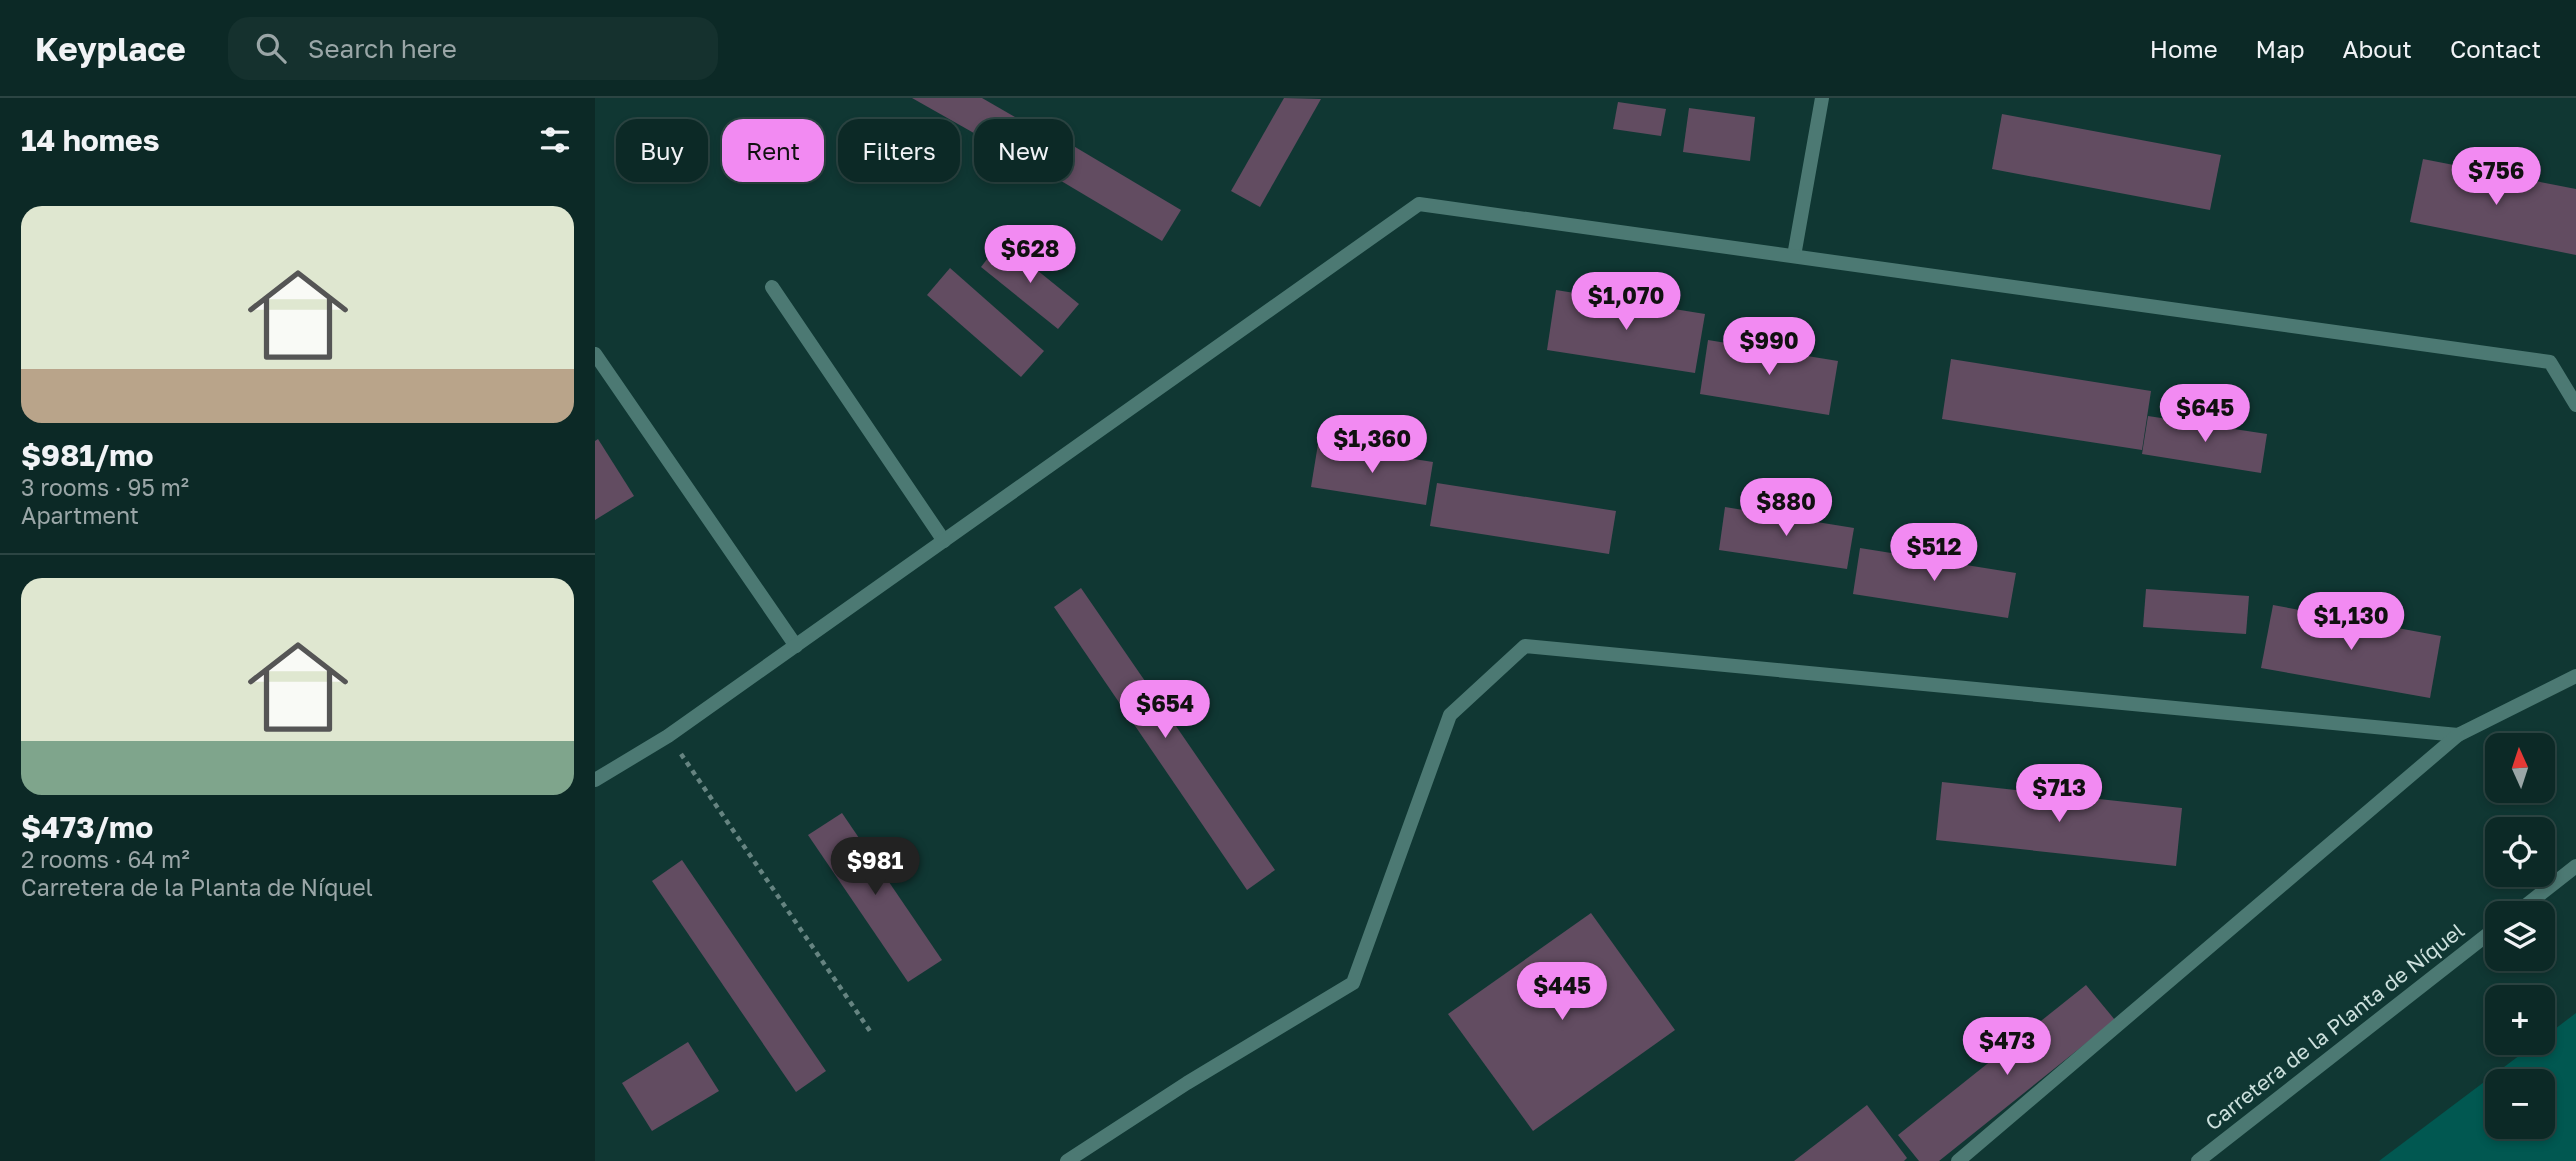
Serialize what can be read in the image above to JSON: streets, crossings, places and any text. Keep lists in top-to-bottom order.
{
  "streets": {
    "street": ["Carretera de la Planta de Níquel"]
  },
  "north": "top",
  "page": {
    "header": "Keyplace",
    "search": "Search here",
    "nav": [
      "Home",
      "Map",
      "About",
      "Contact"
    ],
    "heading": "14 homes",
    "chip": [
      "Buy",
      "Rent",
      "Filters",
      "New"
    ],
    "price": [
      "$756",
      "$628",
      "$1,070",
      "$990",
      "$645",
      "$1,360",
      "$880",
      "$512",
      "$1,130",
      "$654",
      "$713",
      "$981",
      "$445",
      "$473"
    ],
    "list": [
      {
        "name": "$981/mo",
        "note": "3 rooms · 95 m² · Apartment"
      },
      {
        "name": "$473/mo",
        "note": "2 rooms · 64 m² · Carretera de la Planta de Níquel"
      }
    ],
    "map_buttons": ["+", "−"]
  }
}
